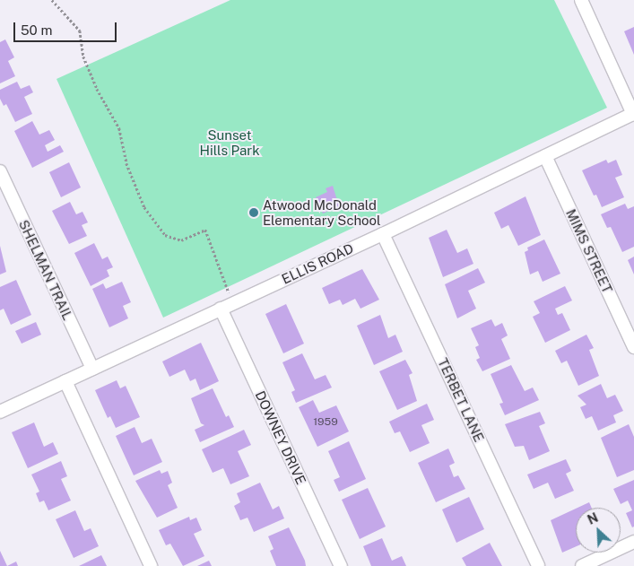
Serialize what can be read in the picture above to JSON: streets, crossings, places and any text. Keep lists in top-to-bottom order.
{
  "streets": {
    "street": [
      "MIMS STREET",
      "ELLIS ROAD",
      "SHELMAN TRAIL",
      "TERBET LANE",
      "DOWNEY DRIVE"
    ]
  },
  "crossings": [
    ["MIMS STREET", "ELLIS ROAD"],
    ["ELLIS ROAD", "SHELMAN TRAIL"],
    ["ELLIS ROAD", "TERBET LANE"],
    ["ELLIS ROAD", "DOWNEY DRIVE"]
  ],
  "parks": ["Sunset Hills Park"],
  "places": ["Atwood McDonald Elementary School"],
  "house_numbers": ["1959"],
  "scale_bar": "50 m",
  "north": "top left"
}
